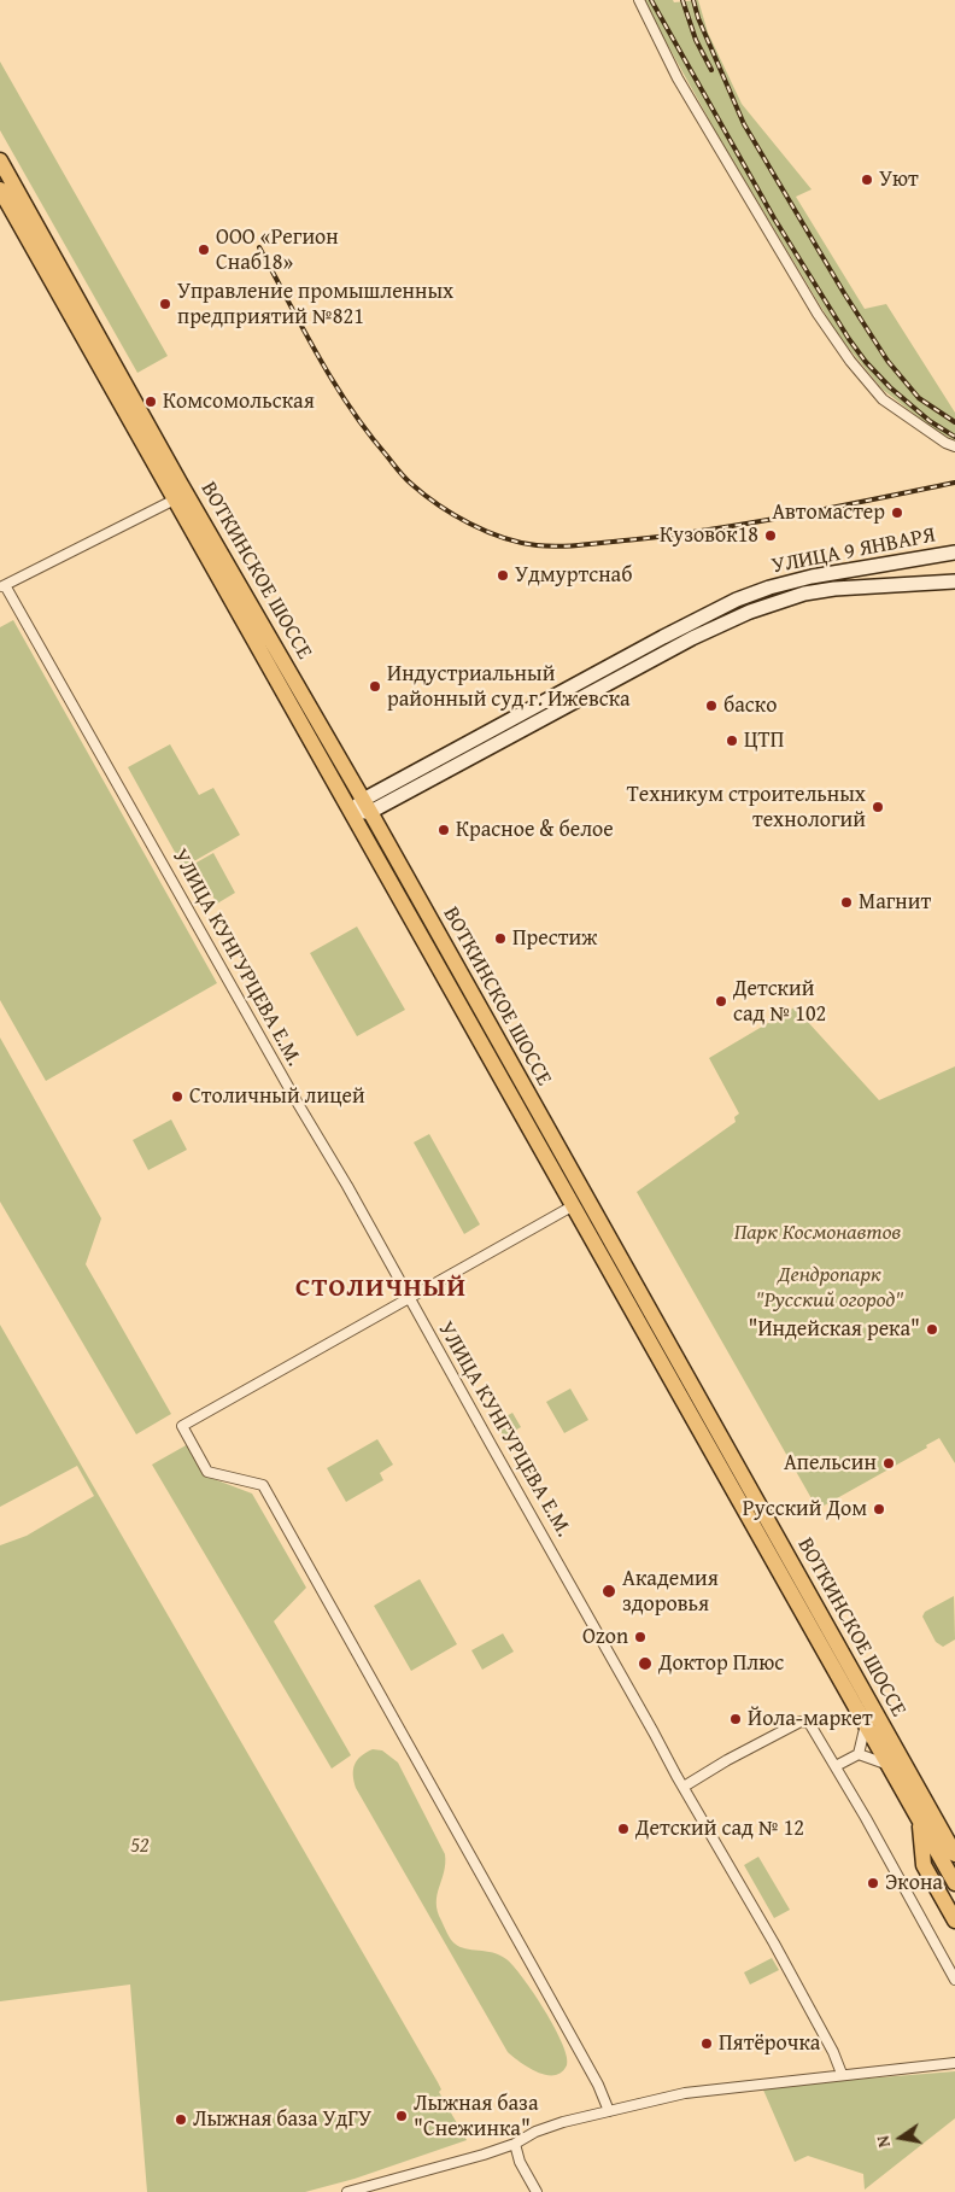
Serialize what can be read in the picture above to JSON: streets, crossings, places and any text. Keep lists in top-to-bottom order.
{
  "streets": {
    "main road": ["УЛИЦА 9 ЯНВАРЯ", "ВОТКИНСКОЕ ШОССЕ"],
    "street": ["УЛИЦА КУНГУРЦЕВА Е.М."]
  },
  "crossings": [
    ["УЛИЦА 9 ЯНВАРЯ", "ВОТКИНСКОЕ ШОССЕ"]
  ],
  "districts": ["СТОЛИЧНЫЙ"],
  "parks": ["Парк Космонавтов", "Дендропарк \"Русский огород\"", "52"],
  "places": [
    "Уют",
    "ООО «Регион Снаб18»",
    "Управление промышленных предприятий №821",
    "Комсомольская",
    "Автомастер",
    "Кузовок18",
    "Удмуртснаб",
    "Индустриальный районный суд г. Ижевска",
    "баско",
    "ЦТП",
    "Техникум строительных технологий",
    "Красное & белое",
    "Магнит",
    "Престиж",
    "Детский сад № 102",
    "Столичный лицей",
    "\"Индейская река\"",
    "Апельсин",
    "Русский Дом",
    "Академия здоровья",
    "Ozon",
    "Доктор Плюс",
    "Йола-маркет",
    "Детский сад № 12",
    "Экона",
    "Пятёрочка",
    "Лыжная база \"Снежинка\"",
    "Лыжная база УдГУ"
  ],
  "north": "left"
}
